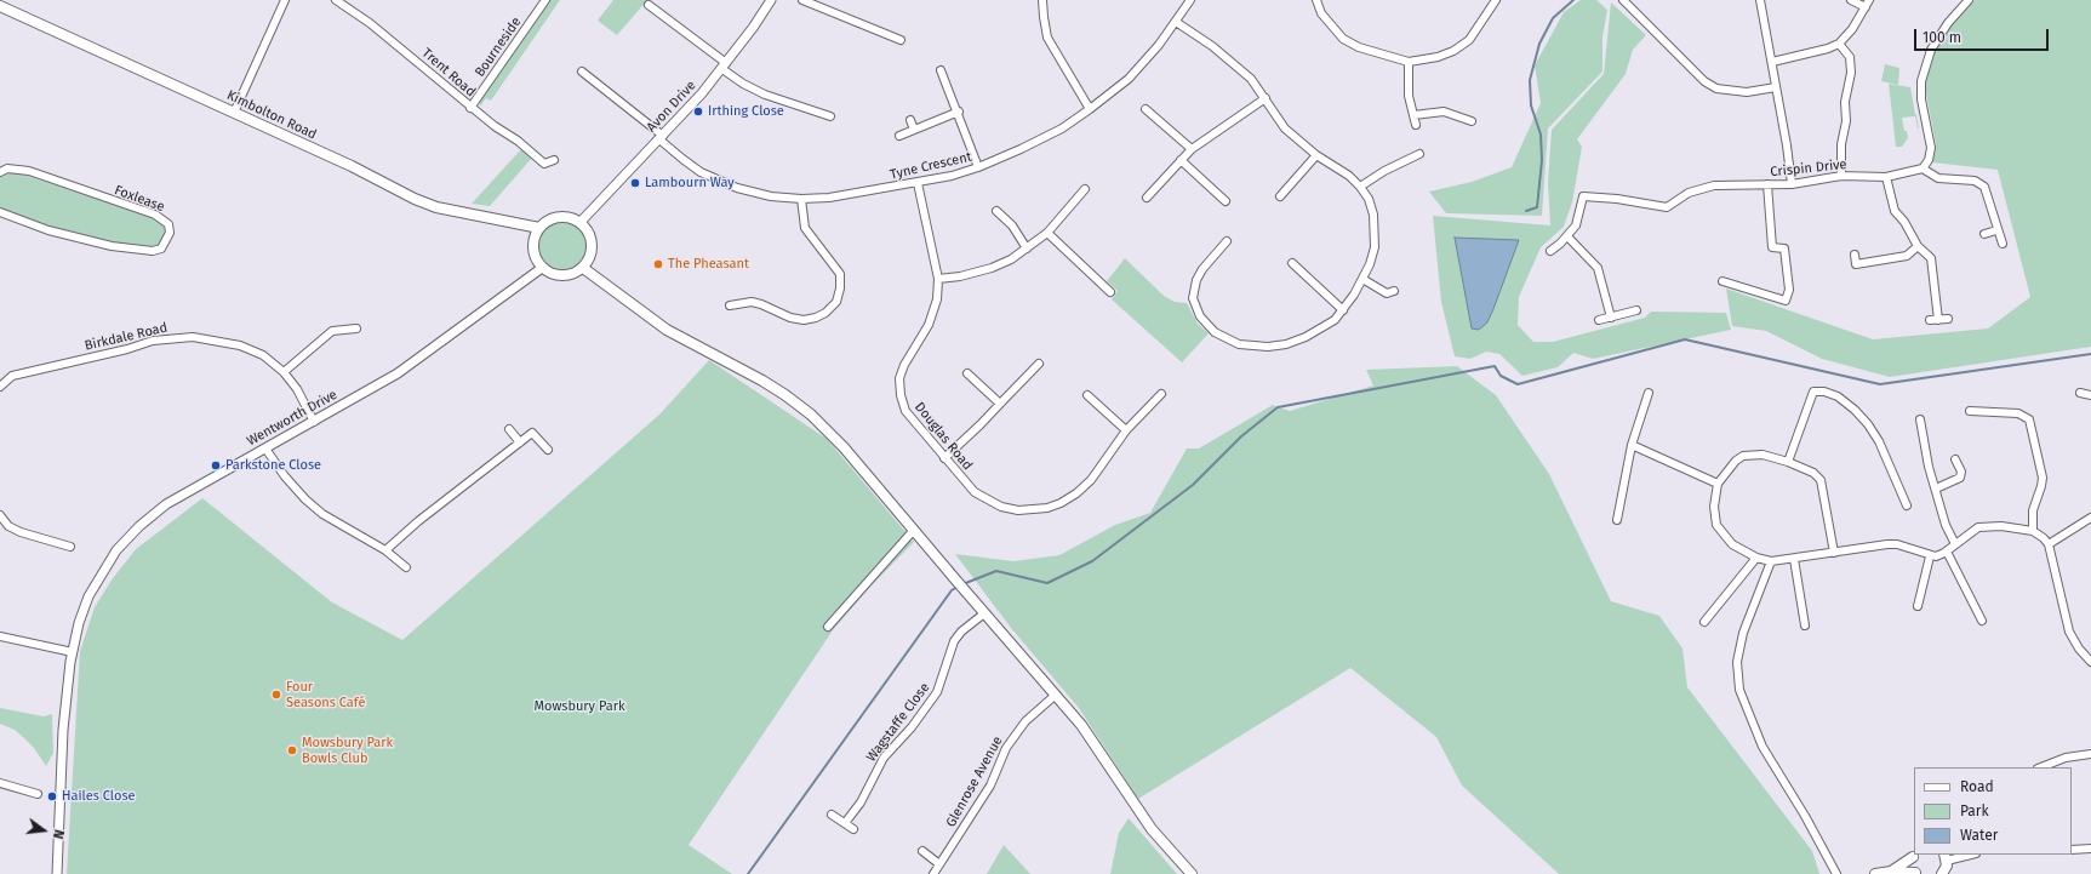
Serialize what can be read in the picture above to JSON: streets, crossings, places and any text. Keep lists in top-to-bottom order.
{
  "streets": {
    "main road": ["Kimbolton Road"],
    "street": [
      "Bourneside",
      "Trent Road",
      "Avon Drive",
      "Tyne Crescent",
      "Crispin Drive",
      "Foxlease",
      "Birkdale Road",
      "Wentworth Drive",
      "Douglas Road",
      "Wagstaffe Close",
      "Glenrose Avenue"
    ]
  },
  "crossings": [
    ["Bourneside", "Trent Road"],
    ["Avon Drive", "Kimbolton Road"],
    ["Avon Drive", "Tyne Crescent"],
    ["Avon Drive", "Wentworth Drive"],
    ["Kimbolton Road", "Wentworth Drive"],
    ["Tyne Crescent", "Douglas Road"],
    ["Birkdale Road", "Wentworth Drive"]
  ],
  "parks": ["Mowsbury Park"],
  "places": [
    "Irthing Close",
    "Lambourn Way",
    "The Pheasant",
    "Parkstone Close",
    "Four Seasons Café",
    "Mowsbury Park Bowls Club",
    "Hailes Close"
  ],
  "legend": ["Road", "Park", "Water"],
  "scale_bar": "100 m",
  "north": "right"
}
